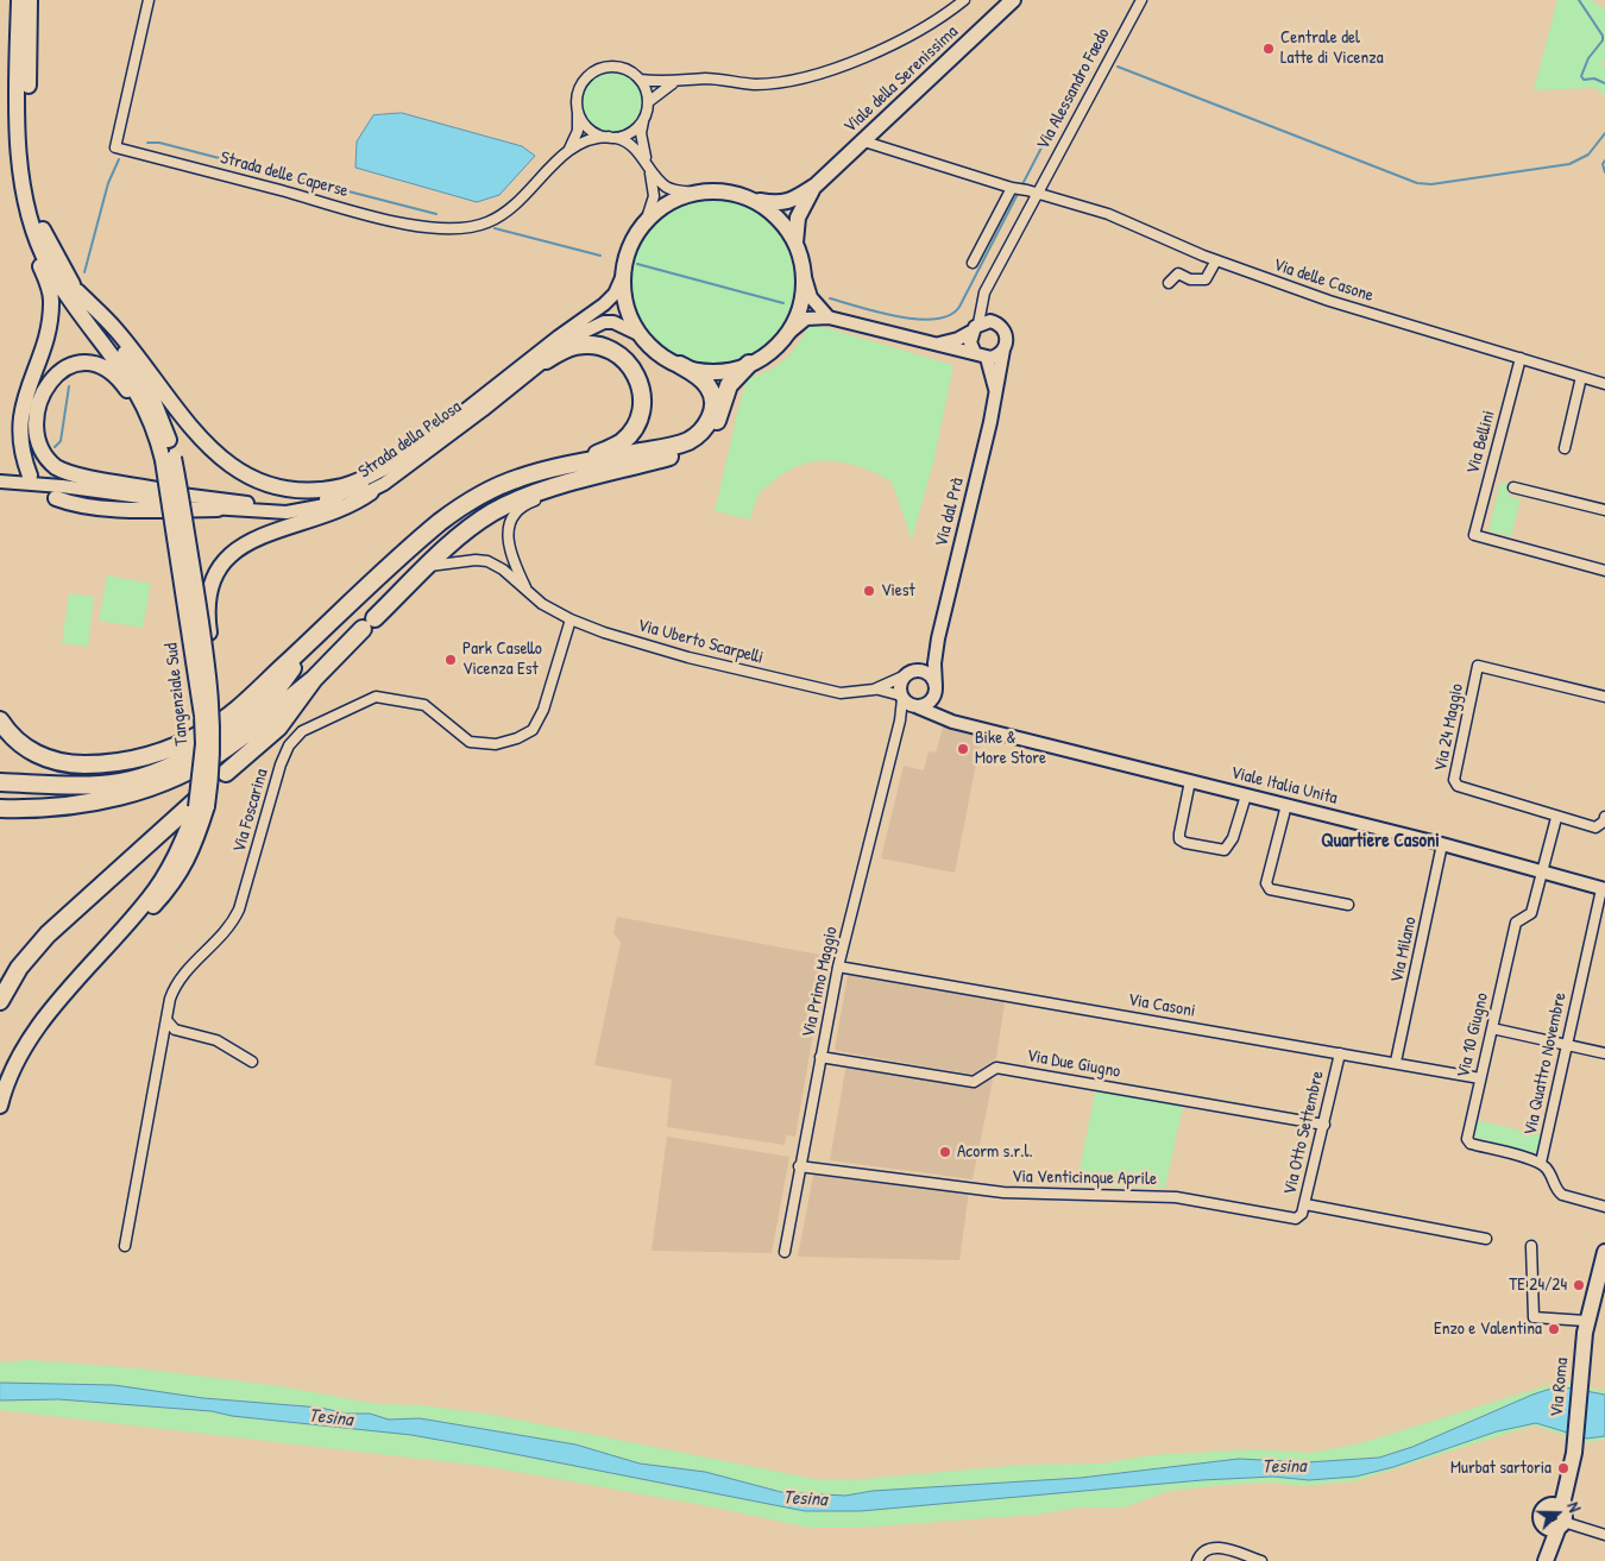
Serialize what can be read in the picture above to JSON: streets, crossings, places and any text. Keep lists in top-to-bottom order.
{
  "streets": {
    "main road": ["Viale della Serenissima", "Tangenziale Sud", "Via Roma"],
    "street": [
      "Via Alessandro Faedo",
      "Strada delle Caperse",
      "Via delle Casone",
      "Strada della Pelosa",
      "Via Bellini",
      "Via dal Prà",
      "Via Uberto Scarpelli",
      "Via 24 Maggio",
      "Viale Italia Unita",
      "Via Foscarina",
      "Via Milano",
      "Via Primo Maggio",
      "Via Casoni",
      "Via 10 Giugno",
      "Via Due Giugno",
      "Via Quattro Novembre",
      "Via Otto Settembre",
      "Via Venticinque Aprile"
    ]
  },
  "crossings": [
    ["Viale della Serenissima", "Via delle Casone"],
    ["Viale della Serenissima", "Strada della Pelosa"],
    ["Via Alessandro Faedo", "Via delle Casone"],
    ["Via delle Casone", "Via Bellini"],
    ["Via dal Prà", "Via Uberto Scarpelli"],
    ["Via dal Prà", "Viale Italia Unita"],
    ["Via dal Prà", "Via Primo Maggio"],
    ["Via Uberto Scarpelli", "Viale Italia Unita"],
    ["Via Uberto Scarpelli", "Via Foscarina"],
    ["Via Uberto Scarpelli", "Via Primo Maggio"],
    ["Viale Italia Unita", "Via Milano"],
    ["Viale Italia Unita", "Via Primo Maggio"],
    ["Viale Italia Unita", "Via 10 Giugno"],
    ["Viale Italia Unita", "Via Quattro Novembre"],
    ["Via Milano", "Via Casoni"],
    ["Via Primo Maggio", "Via Casoni"],
    ["Via Primo Maggio", "Via Due Giugno"],
    ["Via Primo Maggio", "Via Venticinque Aprile"],
    ["Via Casoni", "Via 10 Giugno"],
    ["Via Casoni", "Via Otto Settembre"],
    ["Via 10 Giugno", "Via Quattro Novembre"],
    ["Via Due Giugno", "Via Otto Settembre"],
    ["Via Otto Settembre", "Via Venticinque Aprile"]
  ],
  "districts": ["Quartiere Casoni"],
  "water": ["Tesina"],
  "places": [
    "Centrale del Latte di Vicenza",
    "Viest",
    "Park Casello Vicenza Est",
    "Bike & More Store",
    "Acorm s.r.l.",
    "TE 24/24",
    "Enzo e Valentina",
    "Murbat sartoria"
  ],
  "north": "right"
}
